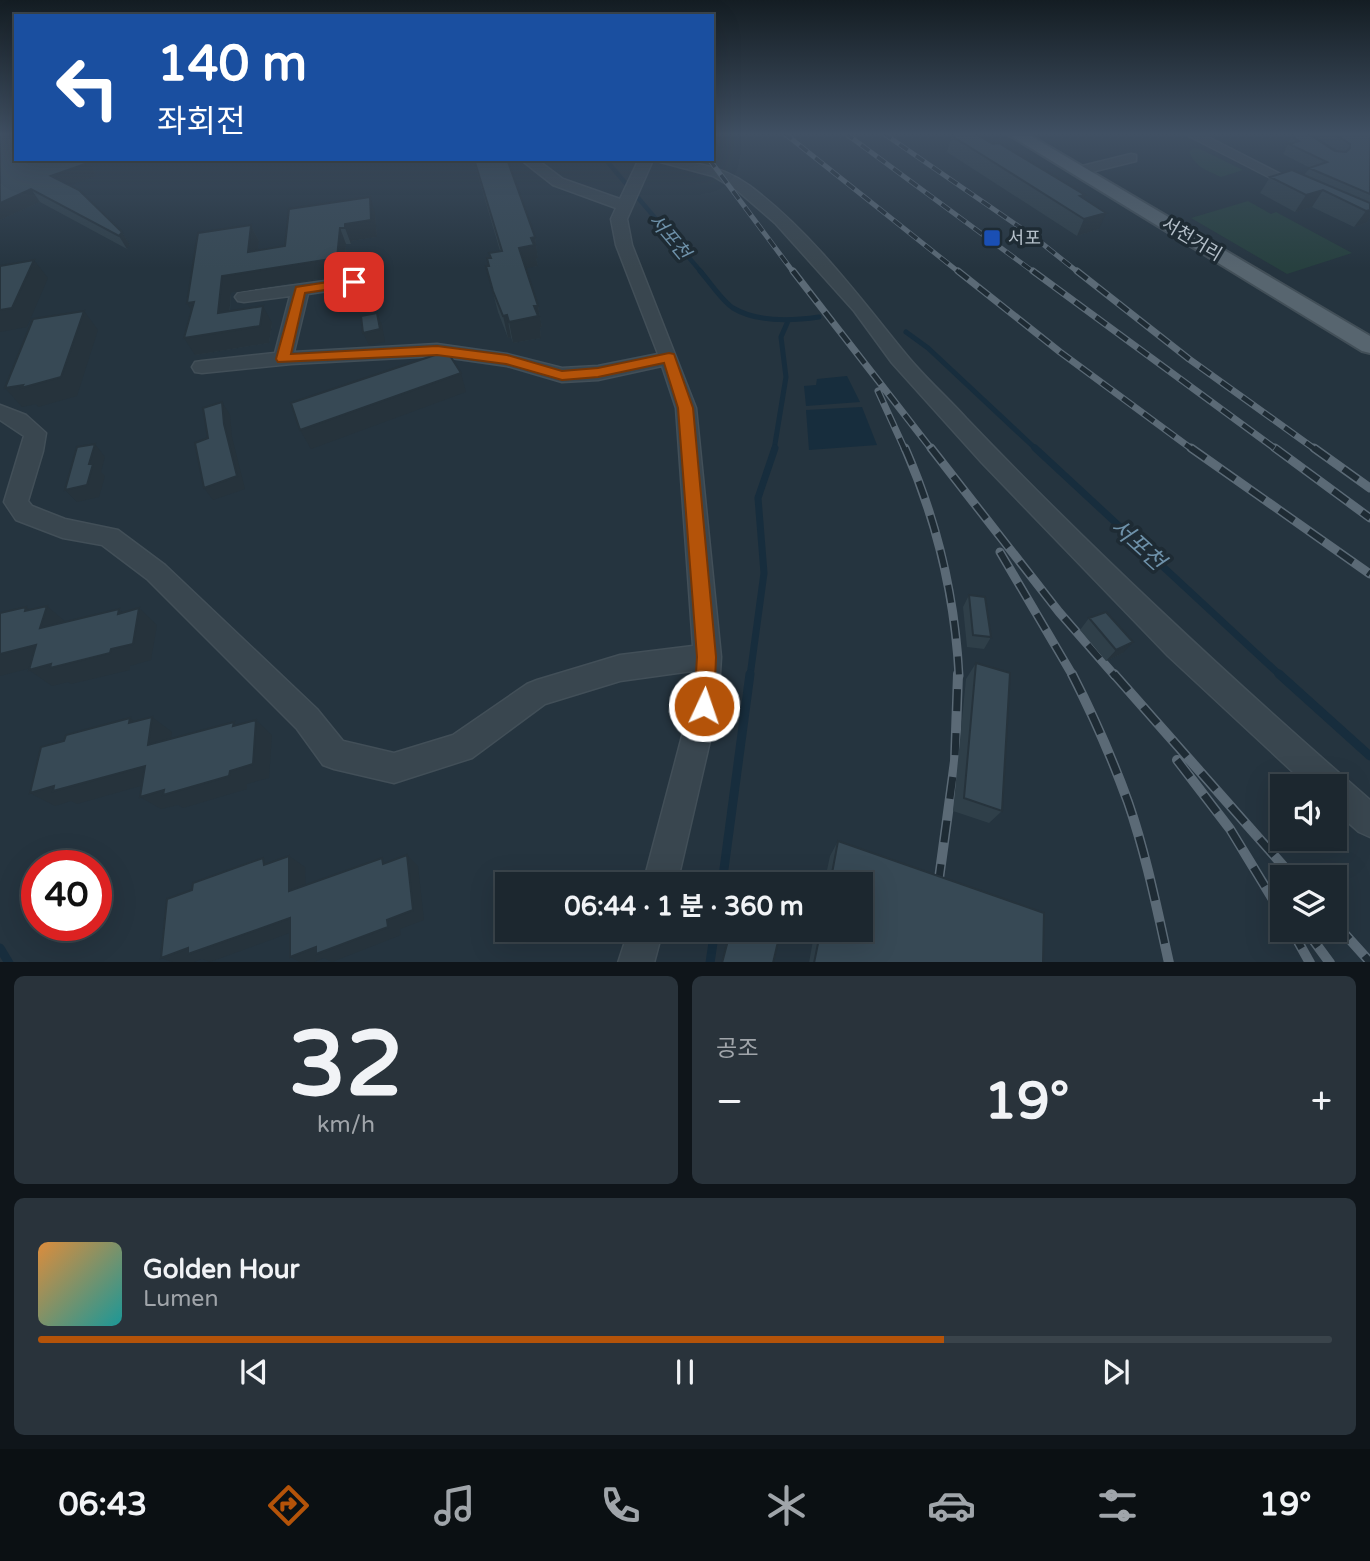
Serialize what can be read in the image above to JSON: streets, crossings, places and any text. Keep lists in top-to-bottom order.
{
  "streets": {
    "main road": ["서천거리"]
  },
  "water": ["서포천"],
  "places": {
    "transit": ["서포"]
  },
  "page": {
    "turn": ["140 m", "좌회전"],
    "limit": "40",
    "trip": "06:44 · 1 분 · 360 m",
    "tile": [
      ["32", "km/h"],
      "공조"
    ],
    "heat": ["−", "19°", "+"],
    "song": ["Golden Hour", "Lumen"],
    "tabs": ["06:43", "19°"]
  }
}
